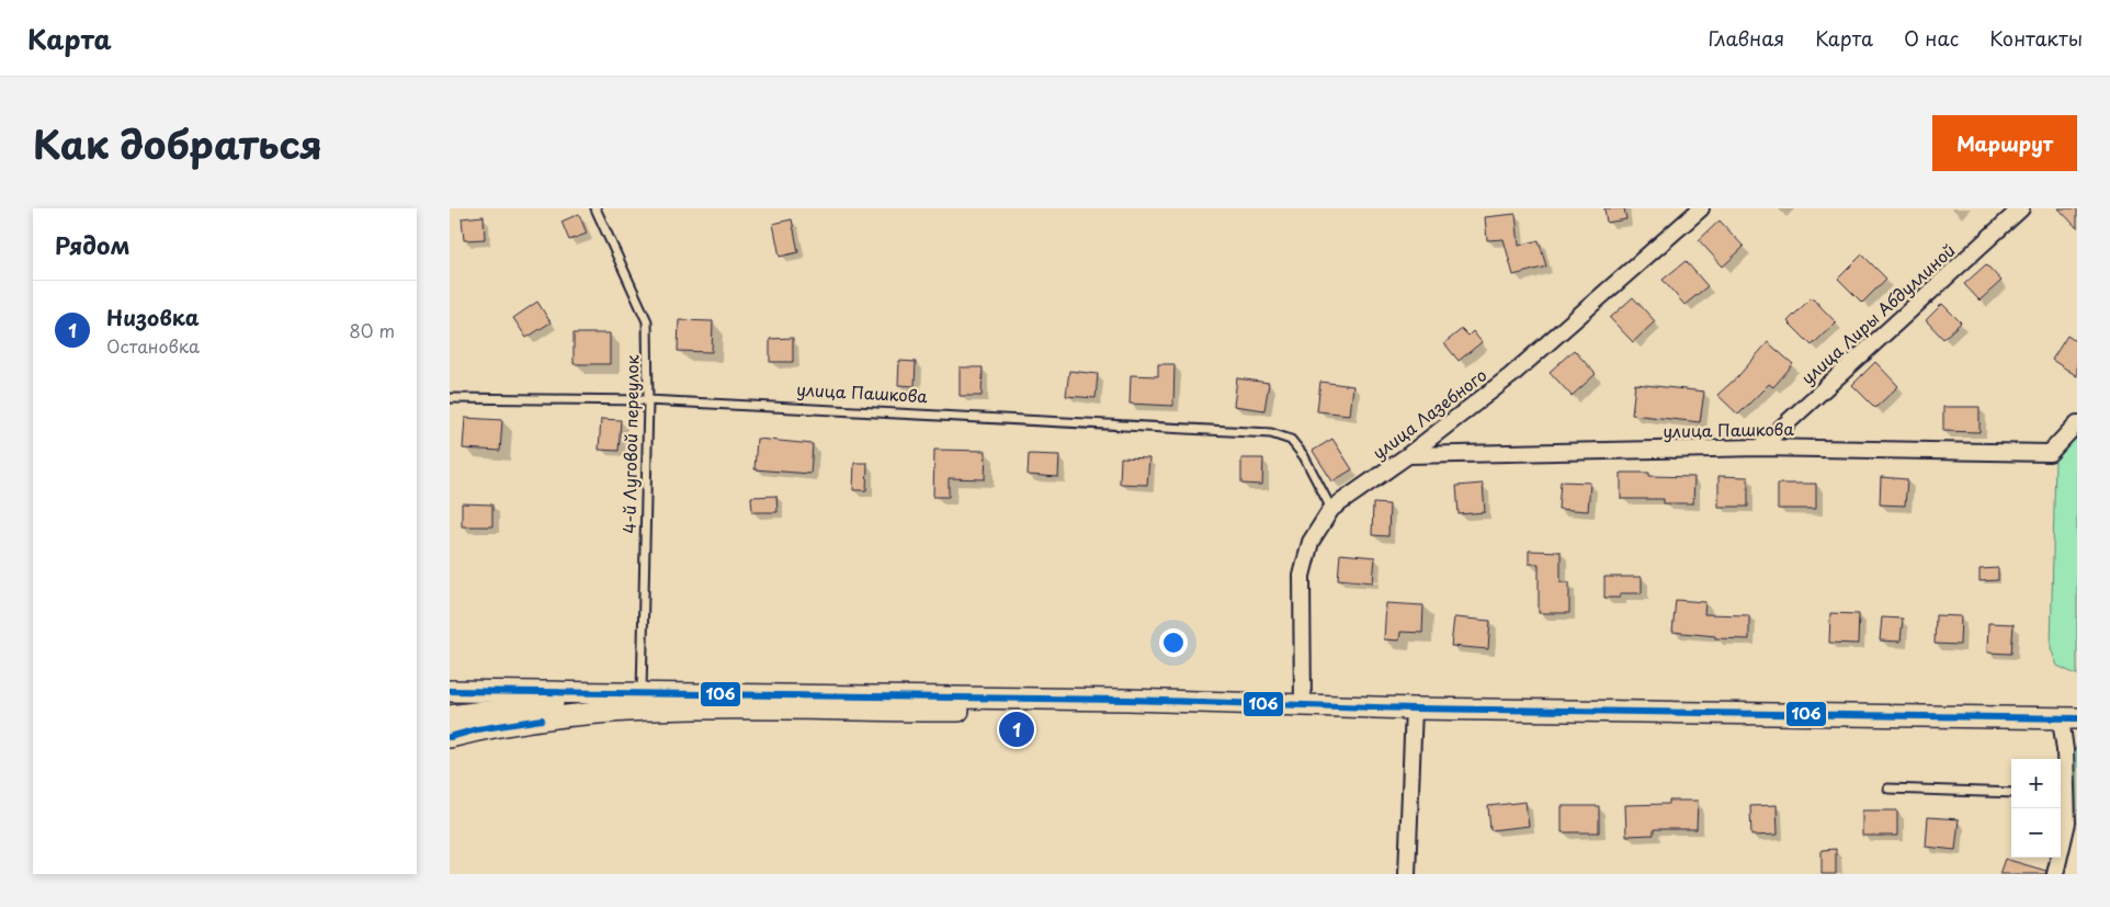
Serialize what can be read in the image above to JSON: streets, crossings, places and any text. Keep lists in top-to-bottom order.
{
  "streets": {
    "street": ["улица Лиры Абдуллиной", "улица Пашкова", "улица Лазебного"],
    "lane": ["4-й Луговой переулок"]
  },
  "crossings": [
    ["улица Лиры Абдуллиной", "улица Пашкова"],
    ["улица Пашкова", "улица Лазебного"],
    ["улица Пашкова", "4-й Луговой переулок"]
  ],
  "lines": ["transit line 106"],
  "page": {
    "header": "Карта",
    "nav": [
      "Главная",
      "Карта",
      "О нас",
      "Контакты"
    ],
    "title": "Как добраться",
    "buttons": "Маршрут",
    "heading": "Рядом",
    "list": [
      {
        "mark": "1",
        "name": "Низовка",
        "note": "Остановка",
        "value": "80 m"
      }
    ],
    "pins": "1",
    "map_buttons": ["+", "−"]
  }
}
